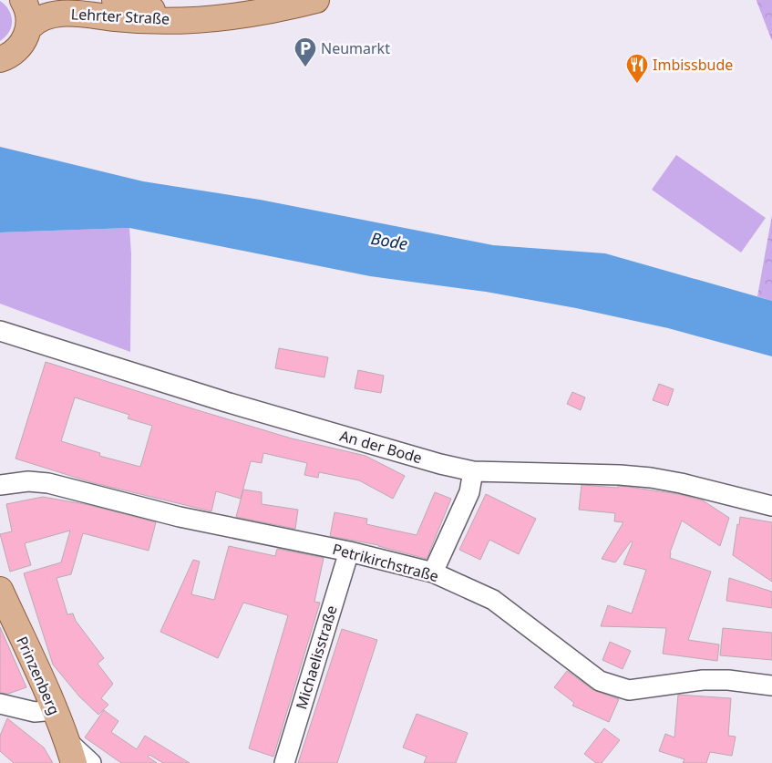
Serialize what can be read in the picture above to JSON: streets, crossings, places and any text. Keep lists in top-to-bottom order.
{
  "streets": {
    "main road": ["Lehrter Straße", "Prinzenberg"],
    "street": ["An der Bode", "Petrikirchstraße", "Michaelisstraße"]
  },
  "crossings": [
    ["Petrikirchstraße", "Michaelisstraße"]
  ],
  "water": ["Bode"],
  "places": {
    "parking": ["Neumarkt"],
    "restaurant": ["Imbissbude"]
  }
}
